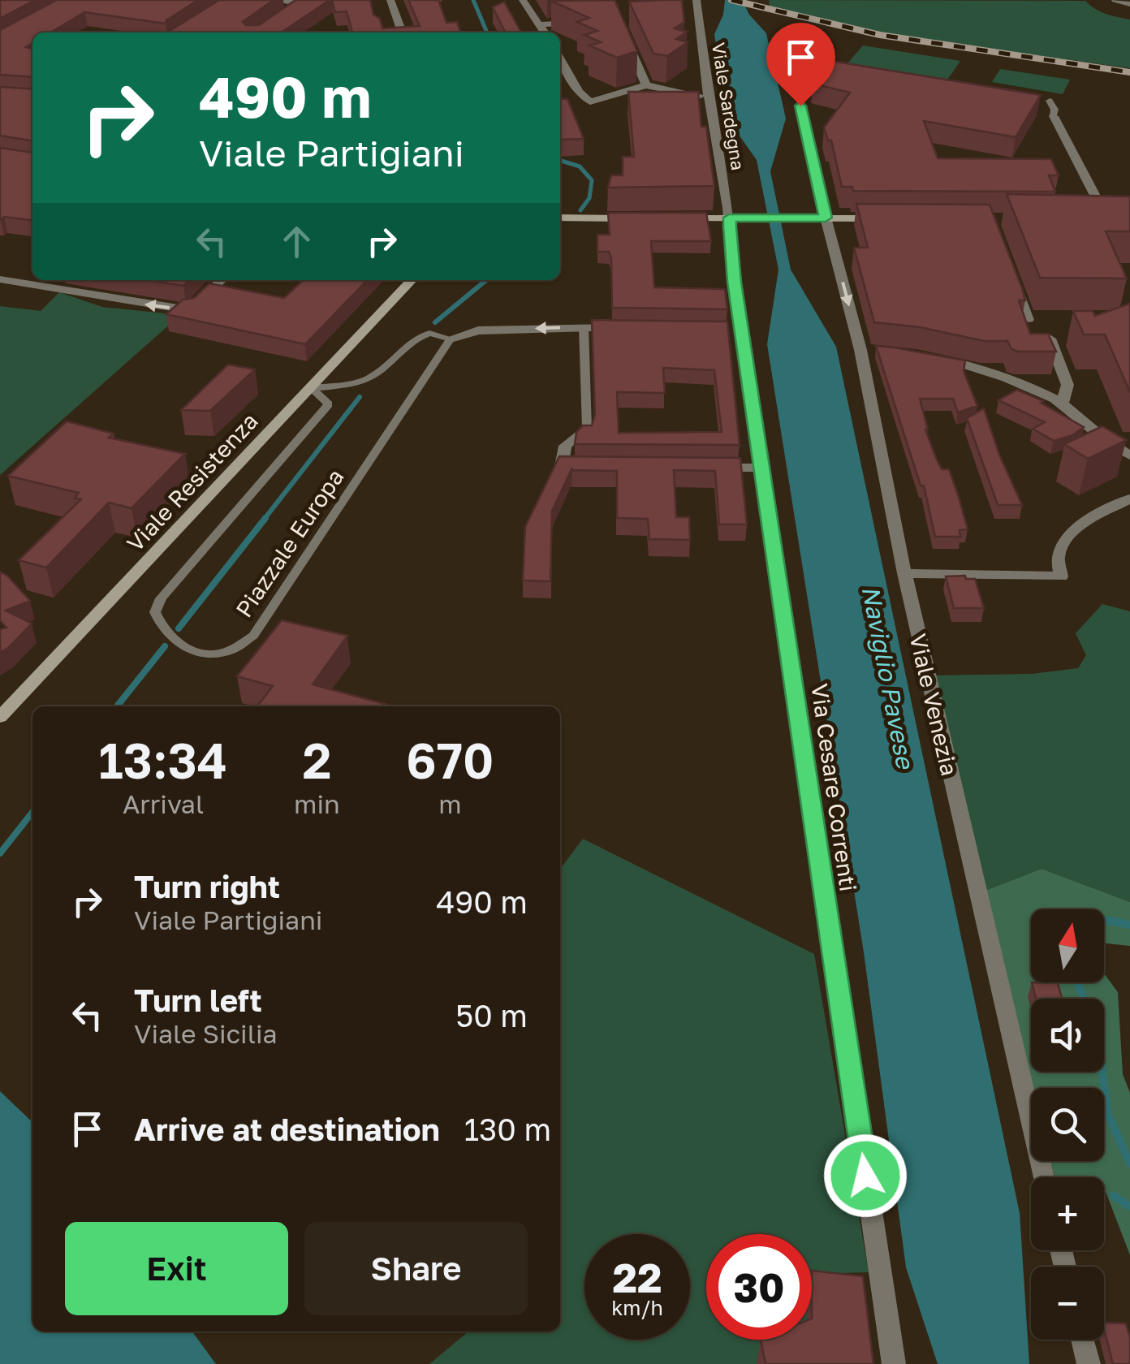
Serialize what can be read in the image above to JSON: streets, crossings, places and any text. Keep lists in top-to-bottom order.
{
  "streets": {
    "main road": ["Viale Resistenza"],
    "street": ["Viale Sardegna", "Viale Venezia", "Via Cesare Correnti"],
    "lane": ["Piazzale Europa"]
  },
  "crossings": [
    ["Viale Sardegna", "Via Cesare Correnti"],
    ["Viale Resistenza", "Piazzale Europa"]
  ],
  "water": ["Naviglio Pavese"],
  "north": "top",
  "page": {
    "turn": ["490 m", "Viale Partigiani"],
    "eta": [
      "13:34",
      "Arrival",
      "2",
      "min",
      "670",
      "m"
    ],
    "list": [
      {
        "name": "Turn right",
        "note": "Viale Partigiani",
        "value": "490 m"
      },
      {
        "name": "Turn left",
        "note": "Viale Sicilia",
        "value": "50 m"
      },
      {
        "name": "Arrive at destination",
        "value": "130 m"
      }
    ],
    "map_buttons": ["+", "−"],
    "buttons": ["Exit", "Share"],
    "speed": "22 km/h",
    "limit": "30"
  }
}
